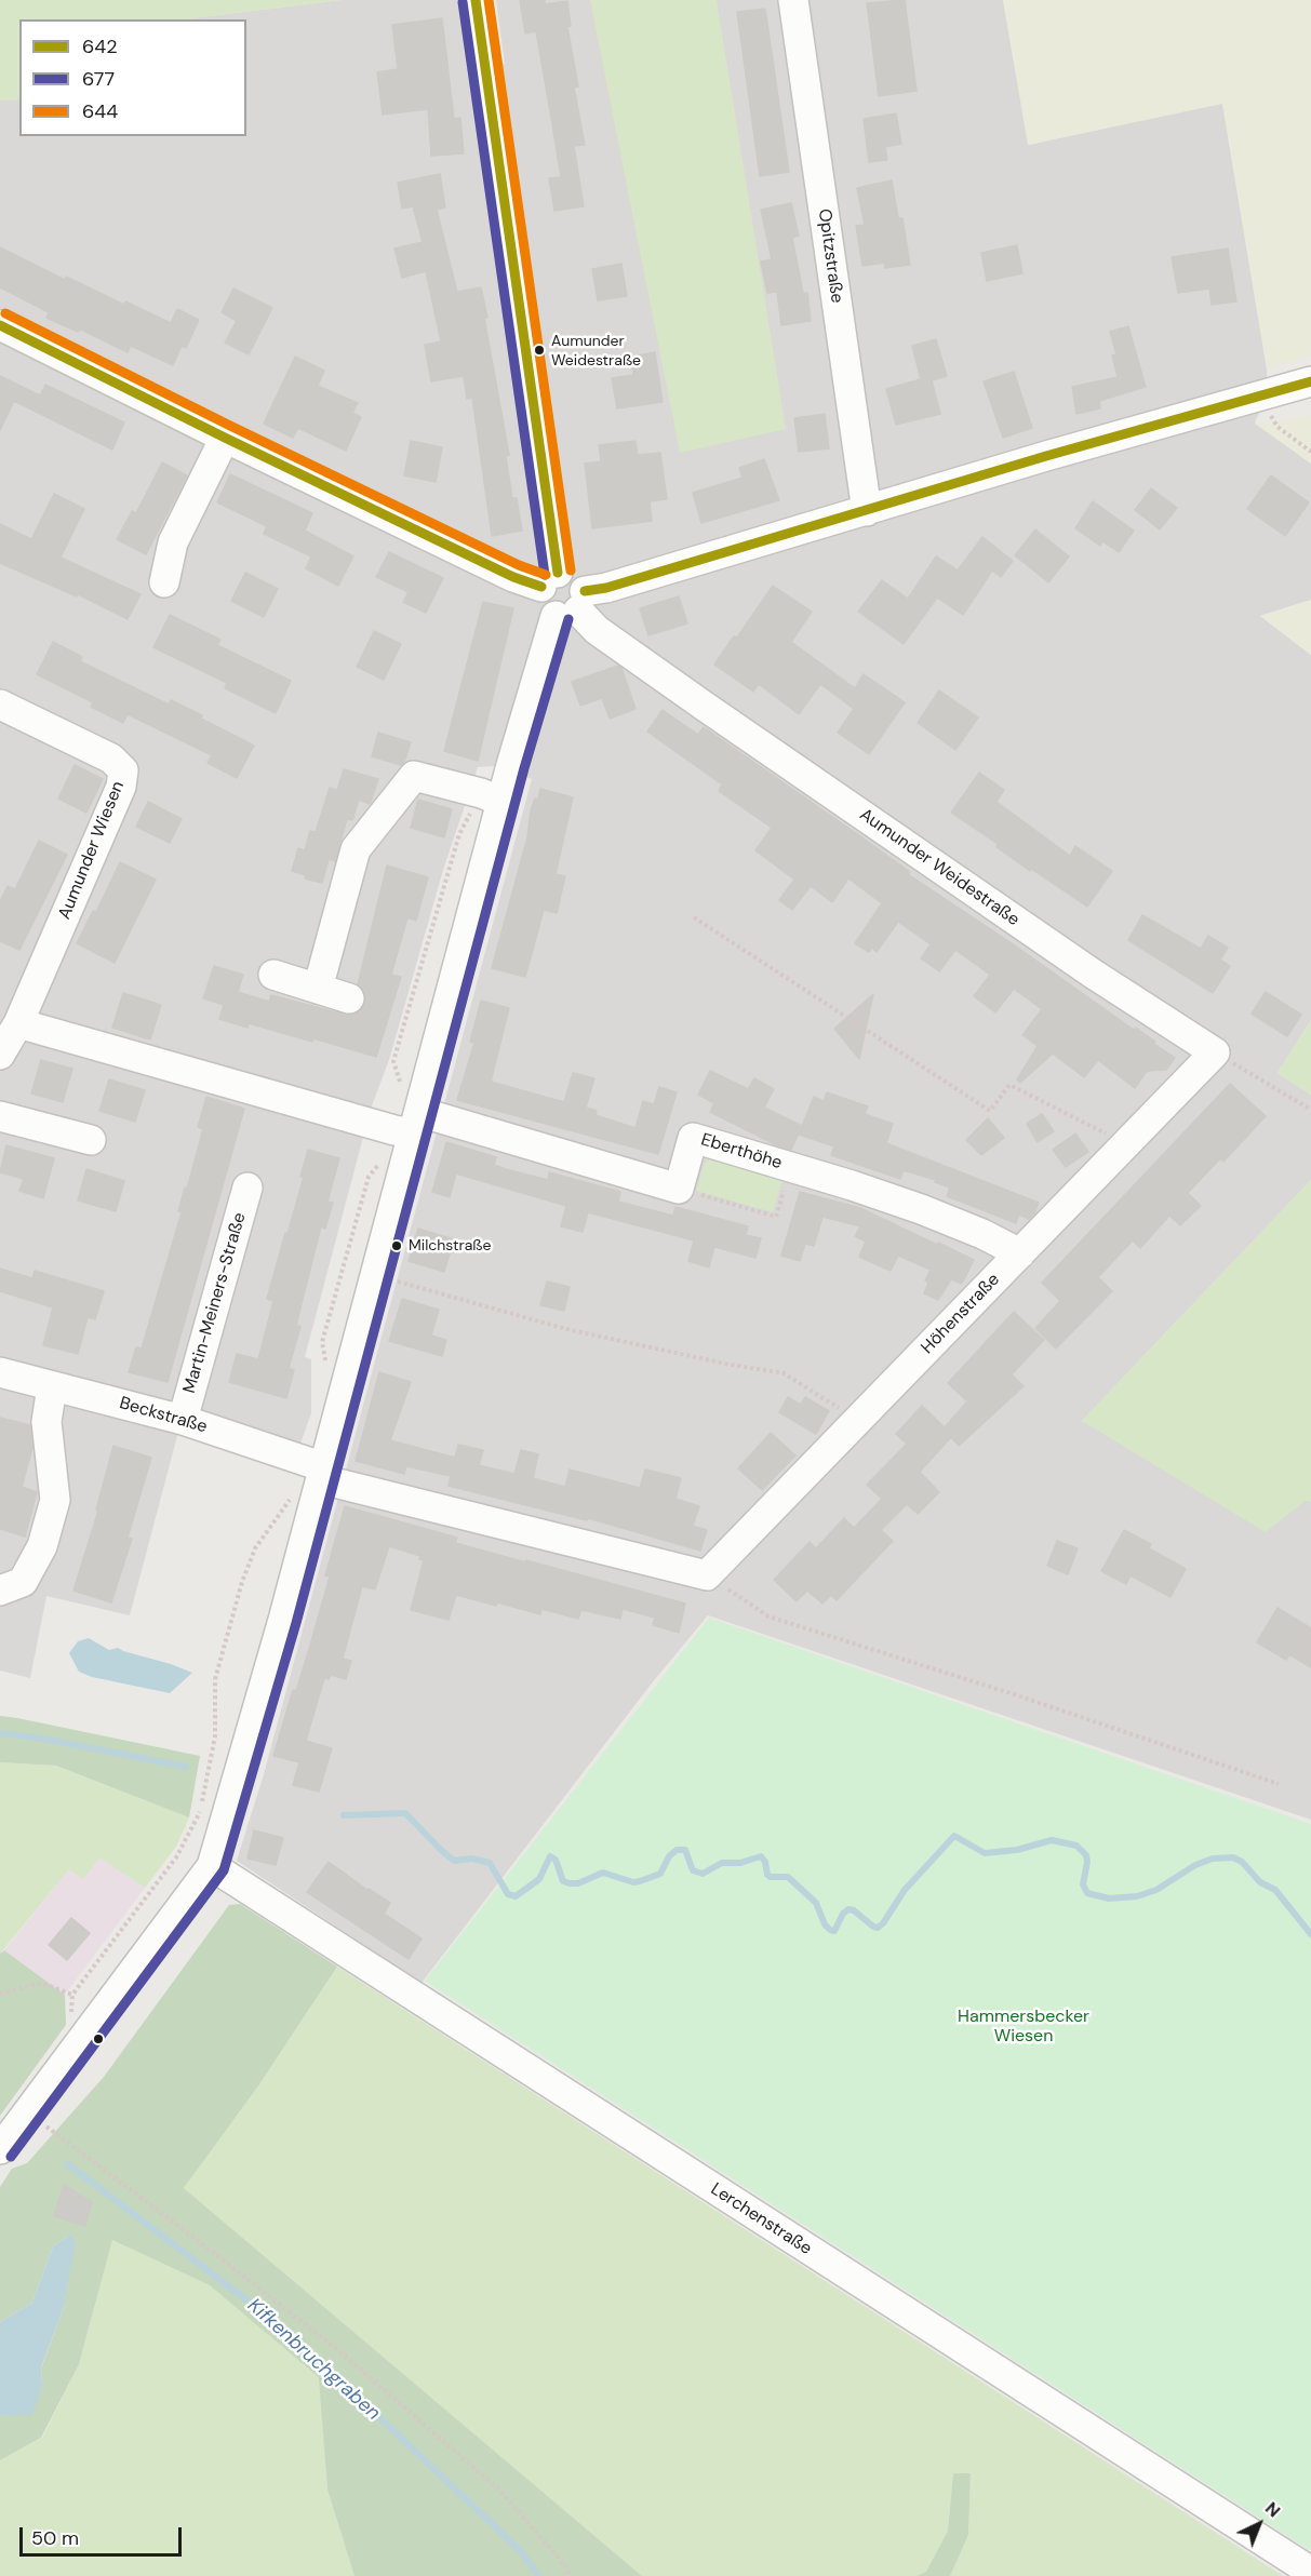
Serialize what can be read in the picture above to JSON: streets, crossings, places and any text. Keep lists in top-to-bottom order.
{
  "streets": {
    "street": [
      "Opitzstraße",
      "Aumunder Wiesen",
      "Aumunder Weidestraße",
      "Eberthöhe",
      "Martin-Meiners-Straße",
      "Höhenstraße",
      "Beckstraße",
      "Lerchenstraße"
    ]
  },
  "crossings": [
    ["Aumunder Weidestraße", "Höhenstraße"],
    ["Eberthöhe", "Höhenstraße"],
    ["Martin-Meiners-Straße", "Beckstraße"]
  ],
  "water": ["Kifkenbruchgraben"],
  "parks": ["Hammersbecker Wiesen"],
  "places": ["Aumunder Weidestraße", "Milchstraße"],
  "lines": ["transit line 642", "transit line 644", "transit line 677"],
  "legend": ["642", "677", "644"],
  "scale_bar": "50 m",
  "north": "top right"
}
